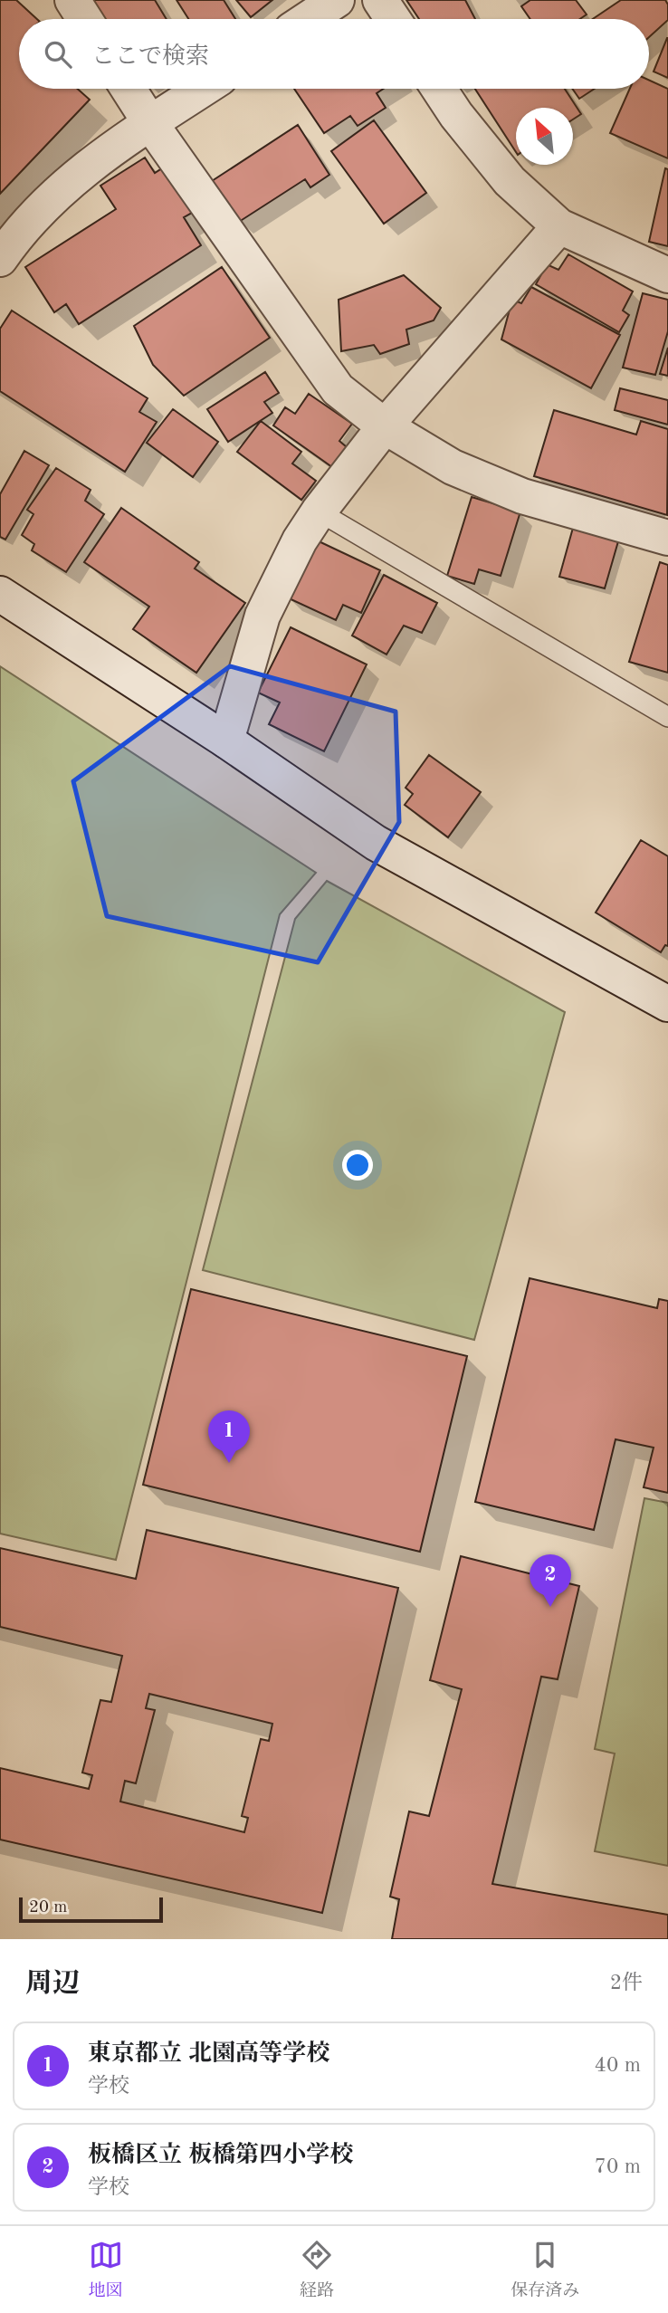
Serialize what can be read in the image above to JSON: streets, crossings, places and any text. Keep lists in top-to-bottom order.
{
  "scale_bar": "20 m",
  "north": "top left",
  "page": {
    "search": "ここで検索",
    "pins": ["1", "2"],
    "scale": "20 m",
    "heading": ["周辺", "2件"],
    "list": [
      {
        "mark": "1",
        "name": "東京都立 北園高等学校",
        "note": "学校",
        "value": "40 m"
      },
      {
        "mark": "2",
        "name": "板橋区立 板橋第四小学校",
        "note": "学校",
        "value": "70 m"
      }
    ],
    "nav": ["地図", "経路", "保存済み"]
  }
}
